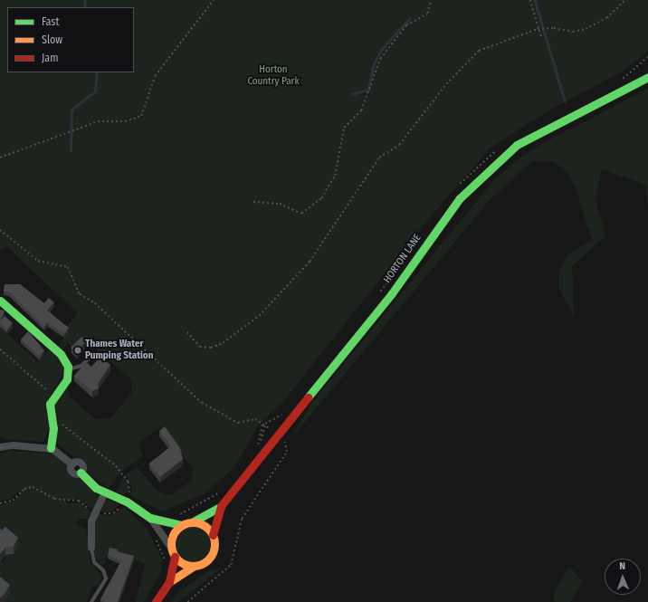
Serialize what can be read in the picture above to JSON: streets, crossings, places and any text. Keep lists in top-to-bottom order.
{
  "streets": {
    "street": ["HORTON LANE"]
  },
  "parks": ["Horton Country Park"],
  "places": ["Thames Water Pumping Station"],
  "legend": ["Fast", "Slow", "Jam"],
  "north": "top"
}
